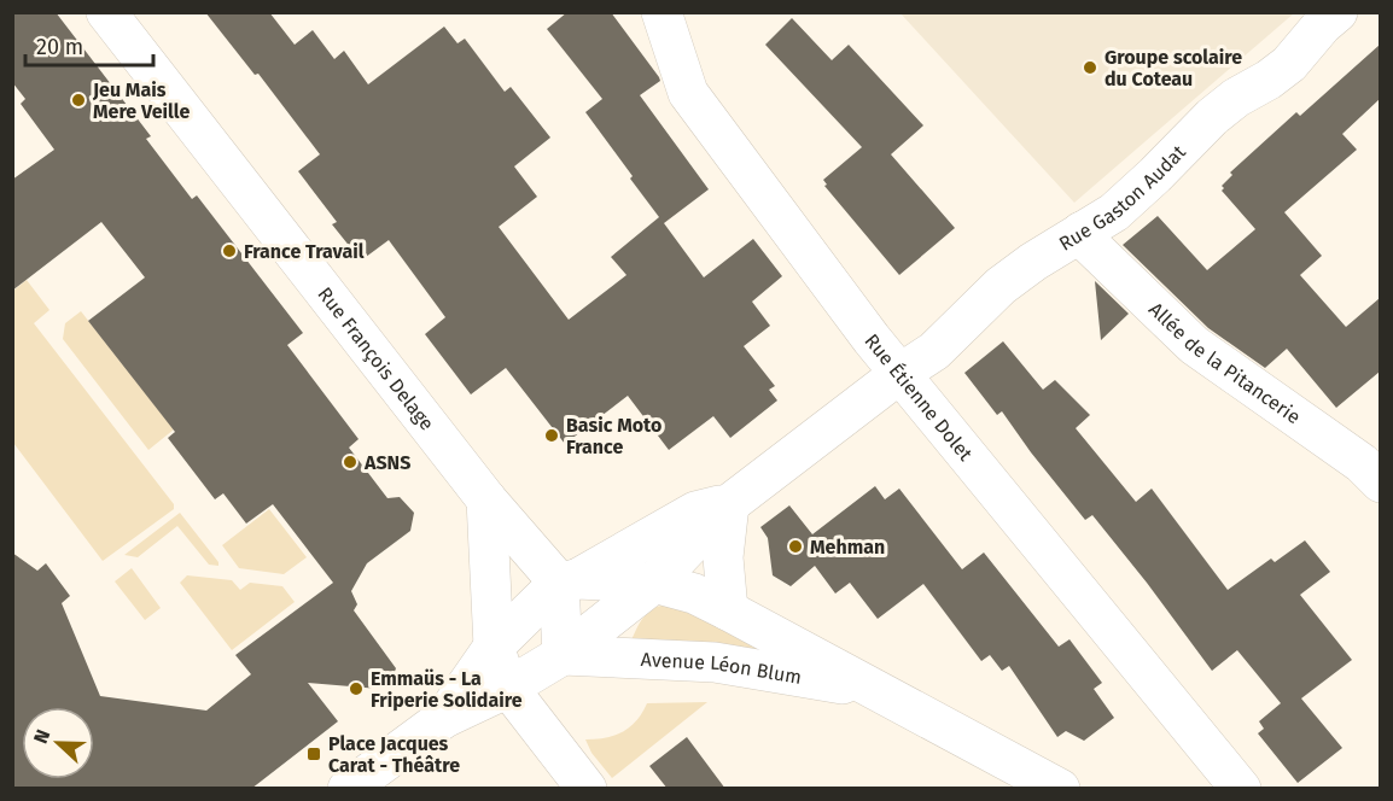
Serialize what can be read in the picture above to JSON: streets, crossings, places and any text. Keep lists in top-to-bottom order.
{
  "streets": {
    "street": [
      "Rue Gaston Audat",
      "Rue François Delage",
      "Allée de la Pitancerie",
      "Rue Étienne Dolet",
      "Avenue Léon Blum"
    ]
  },
  "crossings": [
    ["Rue Gaston Audat", "Allée de la Pitancerie"],
    ["Rue Gaston Audat", "Rue Étienne Dolet"],
    ["Rue Gaston Audat", "Avenue Léon Blum"],
    ["Rue François Delage", "Avenue Léon Blum"]
  ],
  "places": {
    "other": [
      "Groupe scolaire du Coteau",
      "Jeu Mais Mere Veille",
      "France Travail",
      "Basic Moto France",
      "ASNS",
      "Mehman",
      "Emmaüs - La Friperie Solidaire"
    ],
    "transit": ["Place Jacques Carat - Théâtre"]
  },
  "scale_bar": "20 m",
  "north": "left"
}
